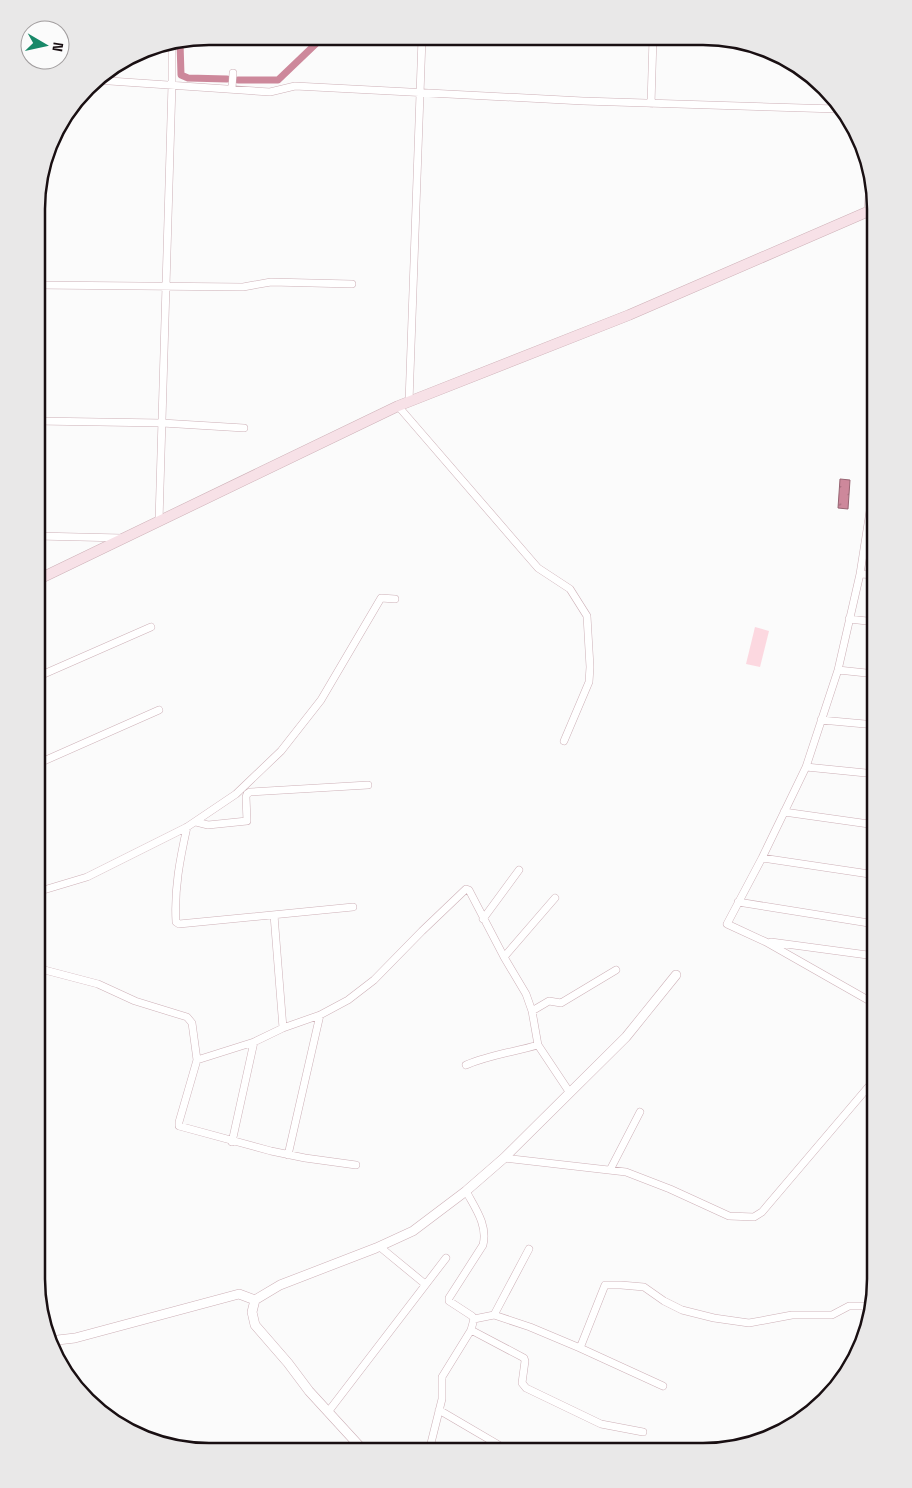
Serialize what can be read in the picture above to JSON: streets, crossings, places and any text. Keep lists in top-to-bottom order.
{
  "north": "right"
}
